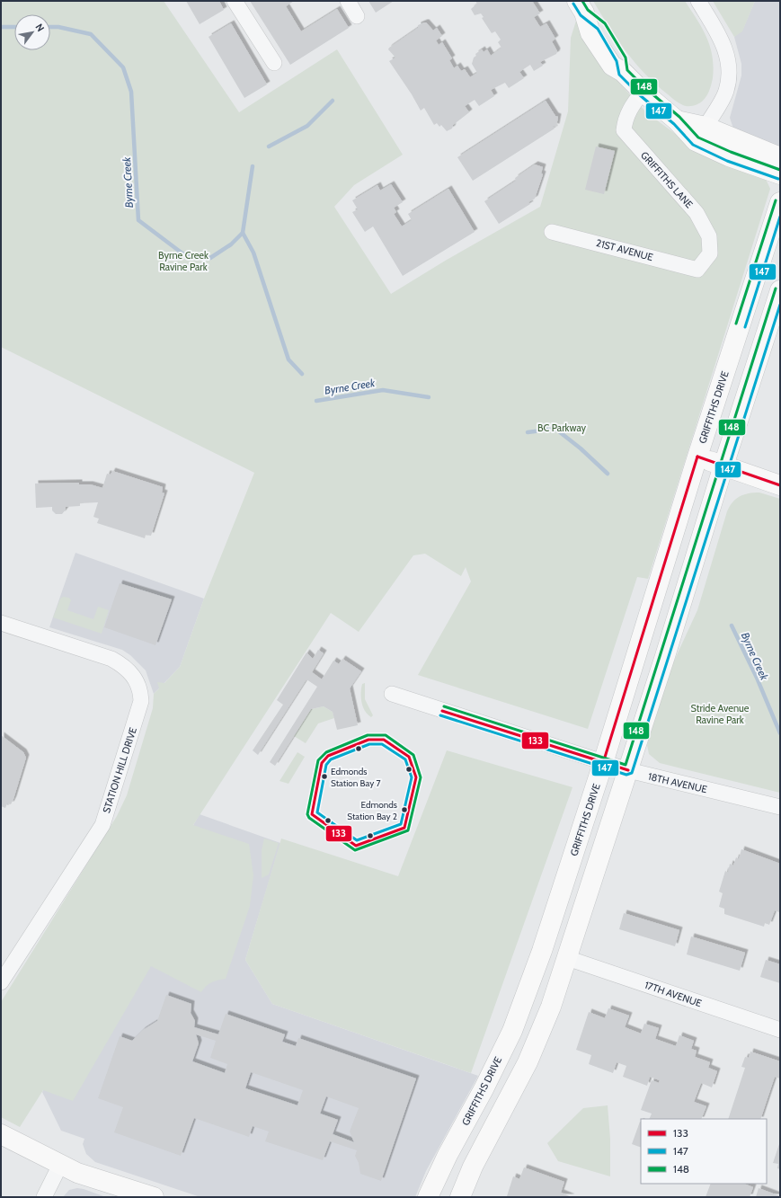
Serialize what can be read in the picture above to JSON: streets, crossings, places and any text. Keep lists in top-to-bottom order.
{
  "streets": {
    "main road": ["GRIFFITHS DRIVE"],
    "street": [
      "GRIFFITHS LANE",
      "21ST AVENUE",
      "STATION HILL DRIVE",
      "18TH AVENUE",
      "17TH AVENUE"
    ]
  },
  "crossings": [
    ["GRIFFITHS LANE", "21ST AVENUE"],
    ["GRIFFITHS DRIVE", "18TH AVENUE"]
  ],
  "water": ["Byrne Creek"],
  "parks": ["Byrne Creek Ravine Park", "BC Parkway", "Stride Avenue Ravine Park"],
  "places": ["Edmonds Station Bay 7", "Edmonds Station Bay 2"],
  "lines": ["transit line 148", "transit line 147", "transit line 133"],
  "legend": ["133", "147", "148"],
  "north": "top right"
}
